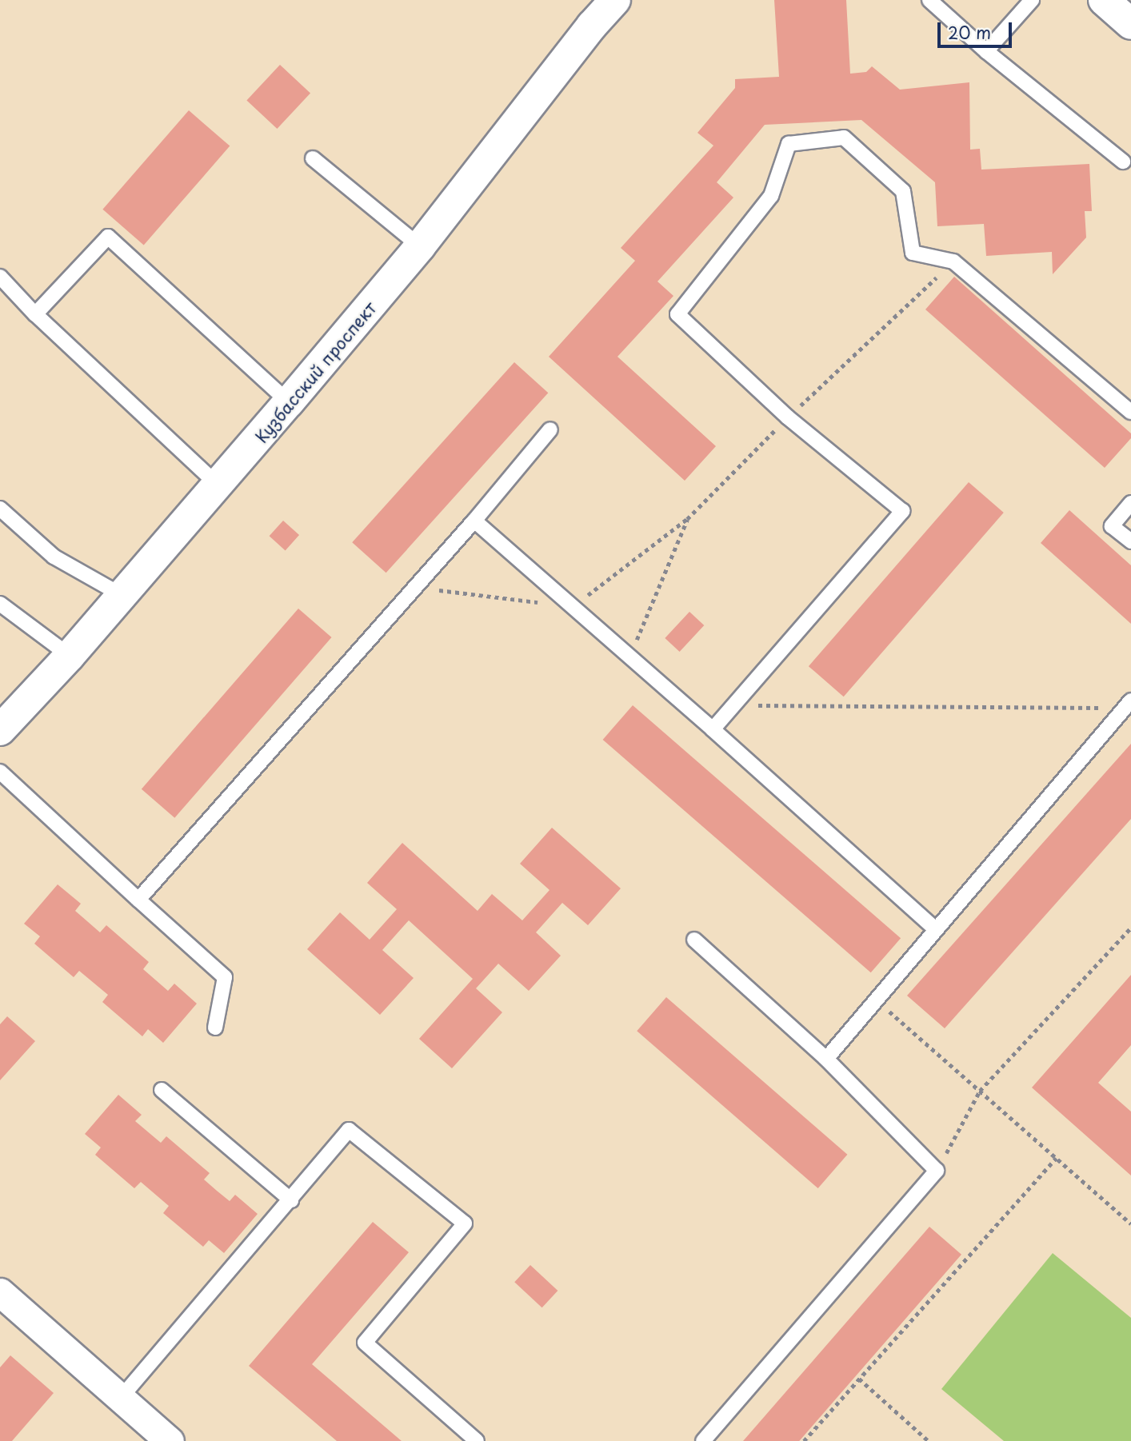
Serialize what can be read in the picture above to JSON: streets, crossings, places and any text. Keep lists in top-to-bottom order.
{
  "streets": {
    "street": ["Кузбасский проспект"]
  },
  "scale_bar": "20 m"
}
